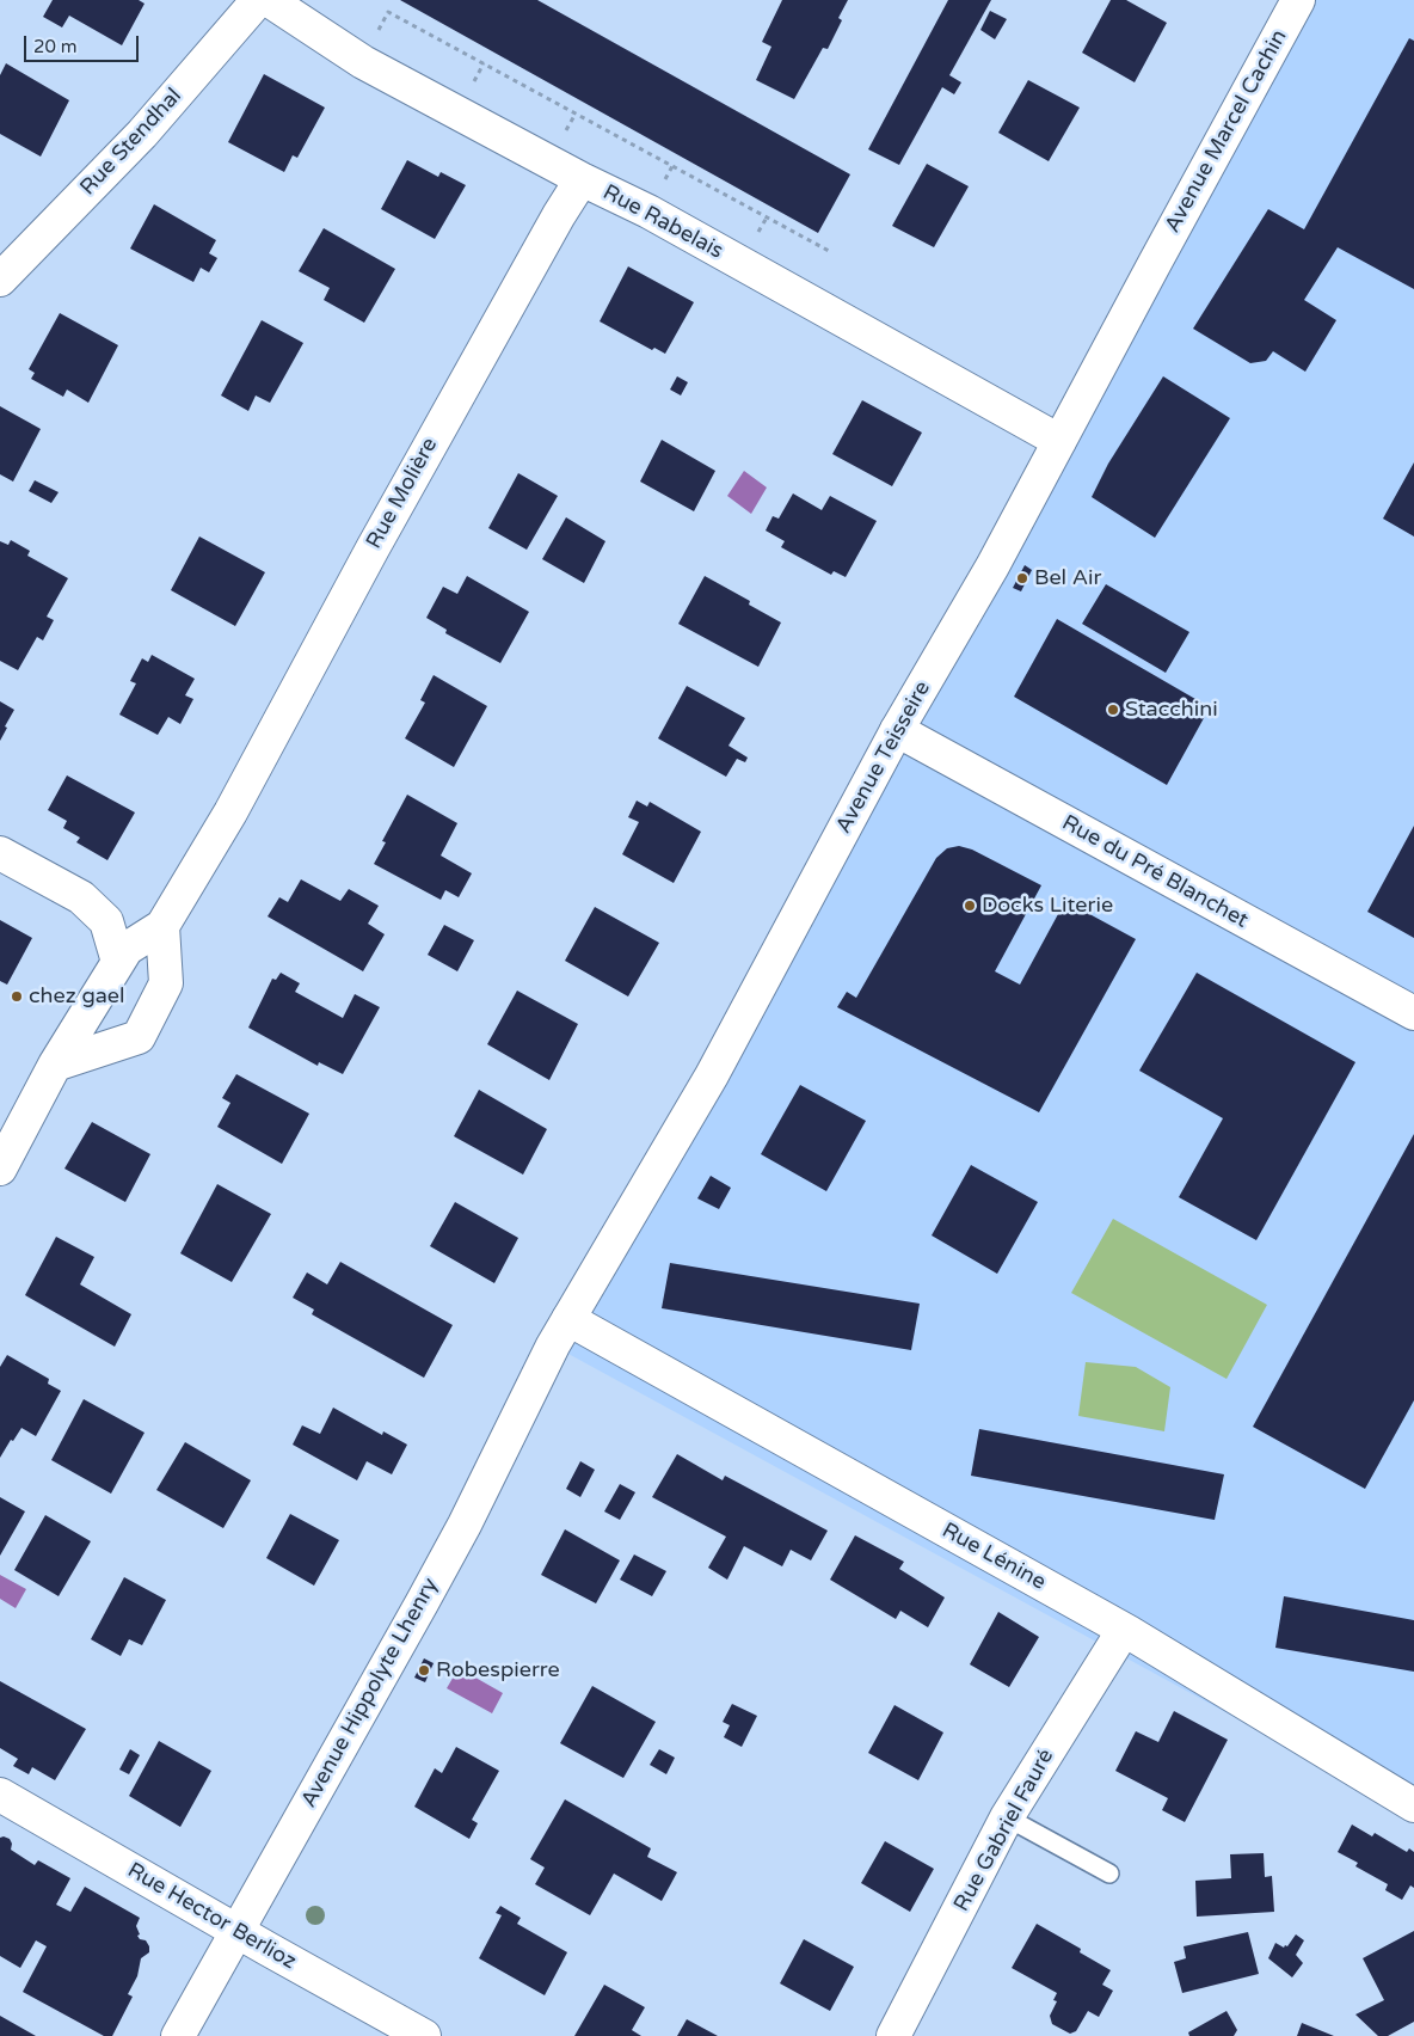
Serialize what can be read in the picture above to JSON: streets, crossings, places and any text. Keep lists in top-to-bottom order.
{
  "streets": {
    "street": [
      "Avenue Marcel Cachin",
      "Rue Stendhal",
      "Rue Rabelais",
      "Rue Molière",
      "Avenue Teisseire",
      "Rue du Pré Blanchet",
      "Rue Lénine",
      "Avenue Hippolyte Lhenry",
      "Rue Gabriel Fauré",
      "Rue Hector Berlioz"
    ]
  },
  "crossings": [
    ["Avenue Marcel Cachin", "Rue Rabelais"],
    ["Avenue Marcel Cachin", "Avenue Teisseire"],
    ["Rue Rabelais", "Rue Molière"],
    ["Rue Rabelais", "Avenue Teisseire"],
    ["Avenue Teisseire", "Rue du Pré Blanchet"],
    ["Avenue Teisseire", "Rue Lénine"],
    ["Avenue Teisseire", "Avenue Hippolyte Lhenry"],
    ["Rue Lénine", "Avenue Hippolyte Lhenry"],
    ["Rue Lénine", "Rue Gabriel Fauré"],
    ["Avenue Hippolyte Lhenry", "Rue Hector Berlioz"]
  ],
  "places": [
    "Bel Air",
    "Stacchini",
    "Docks Literie",
    "chez gael",
    "Robespierre"
  ],
  "scale_bar": "20 m"
}
